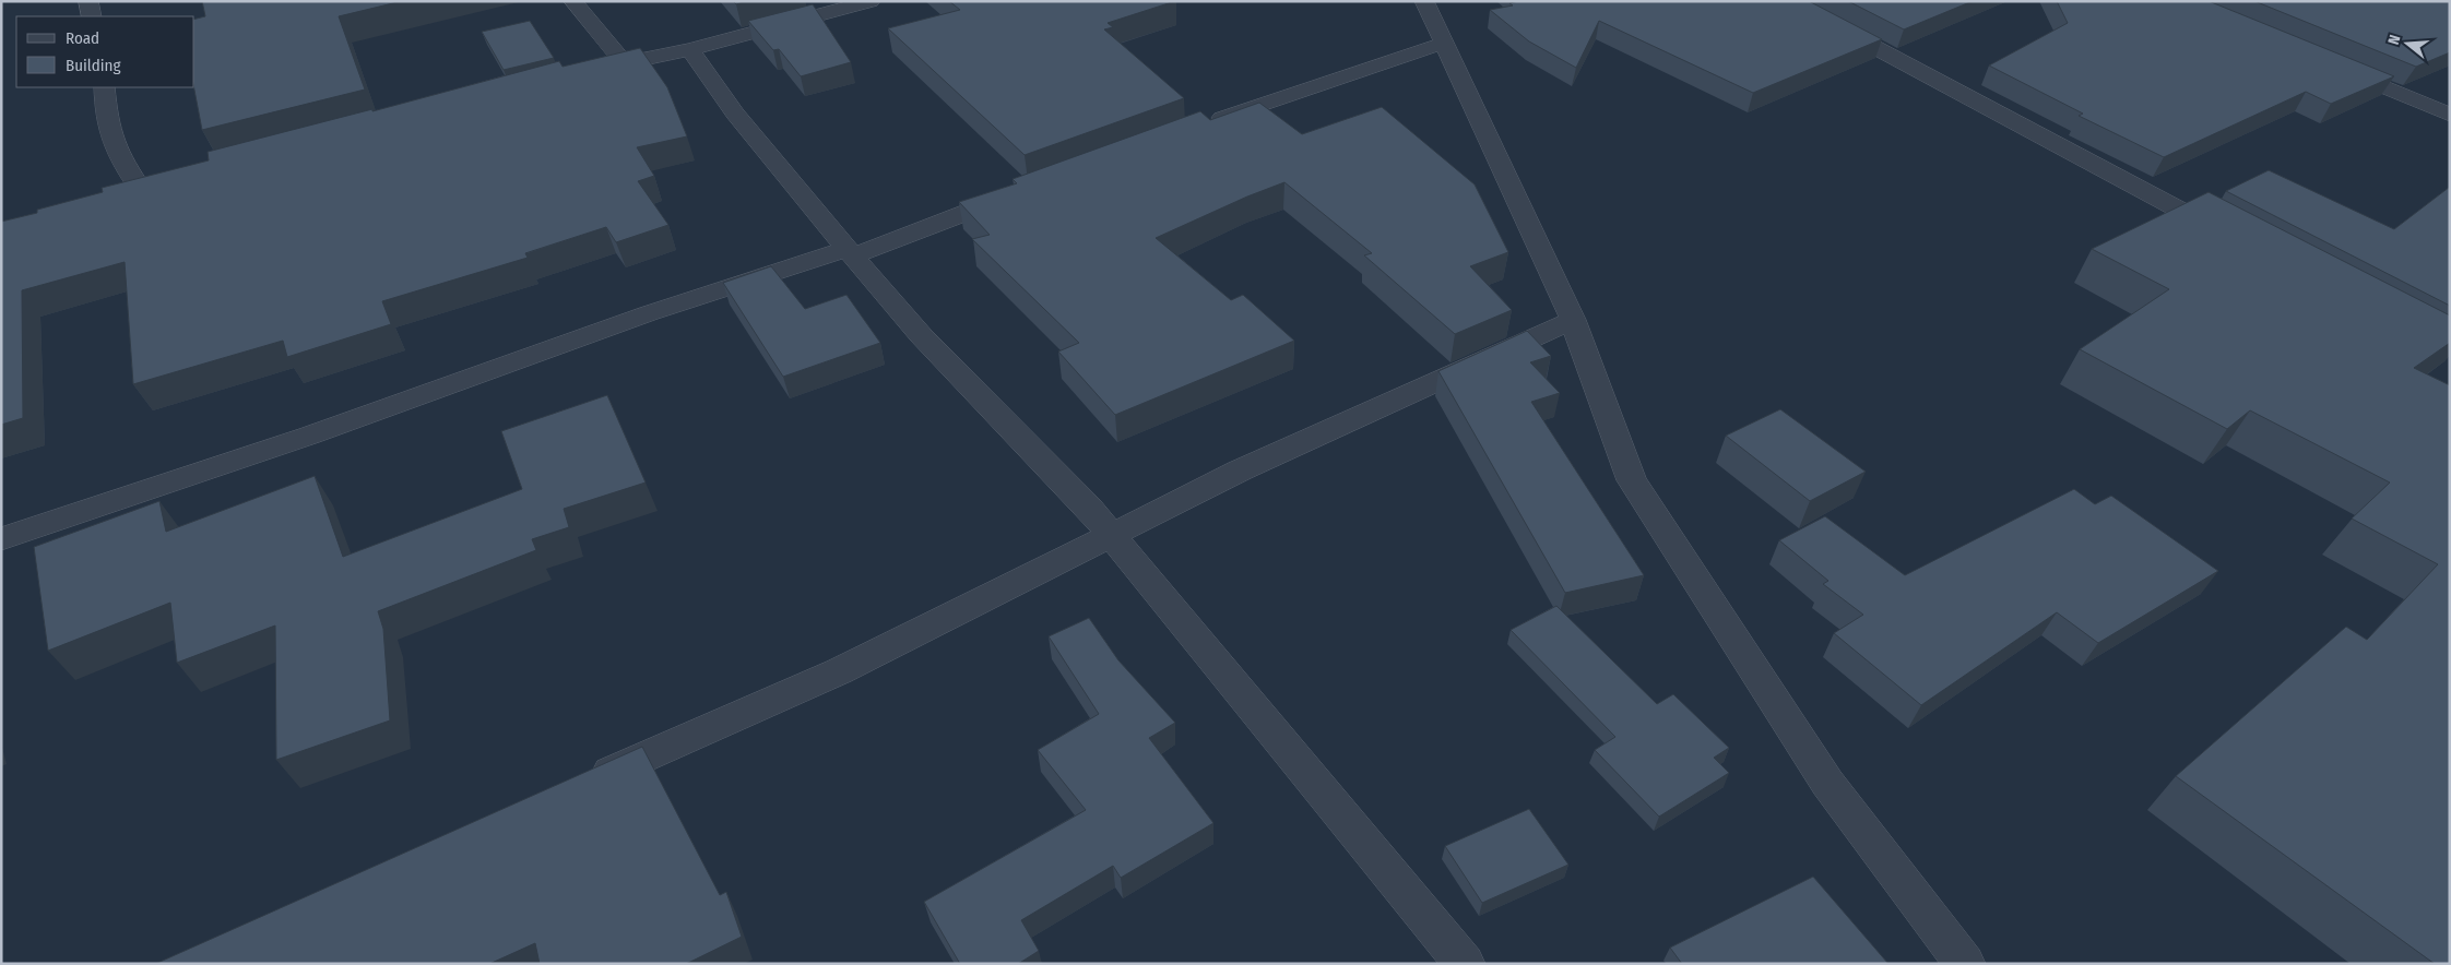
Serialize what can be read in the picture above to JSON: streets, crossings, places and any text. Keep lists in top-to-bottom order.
{
  "legend": ["Road", "Building"],
  "north": "left"
}
